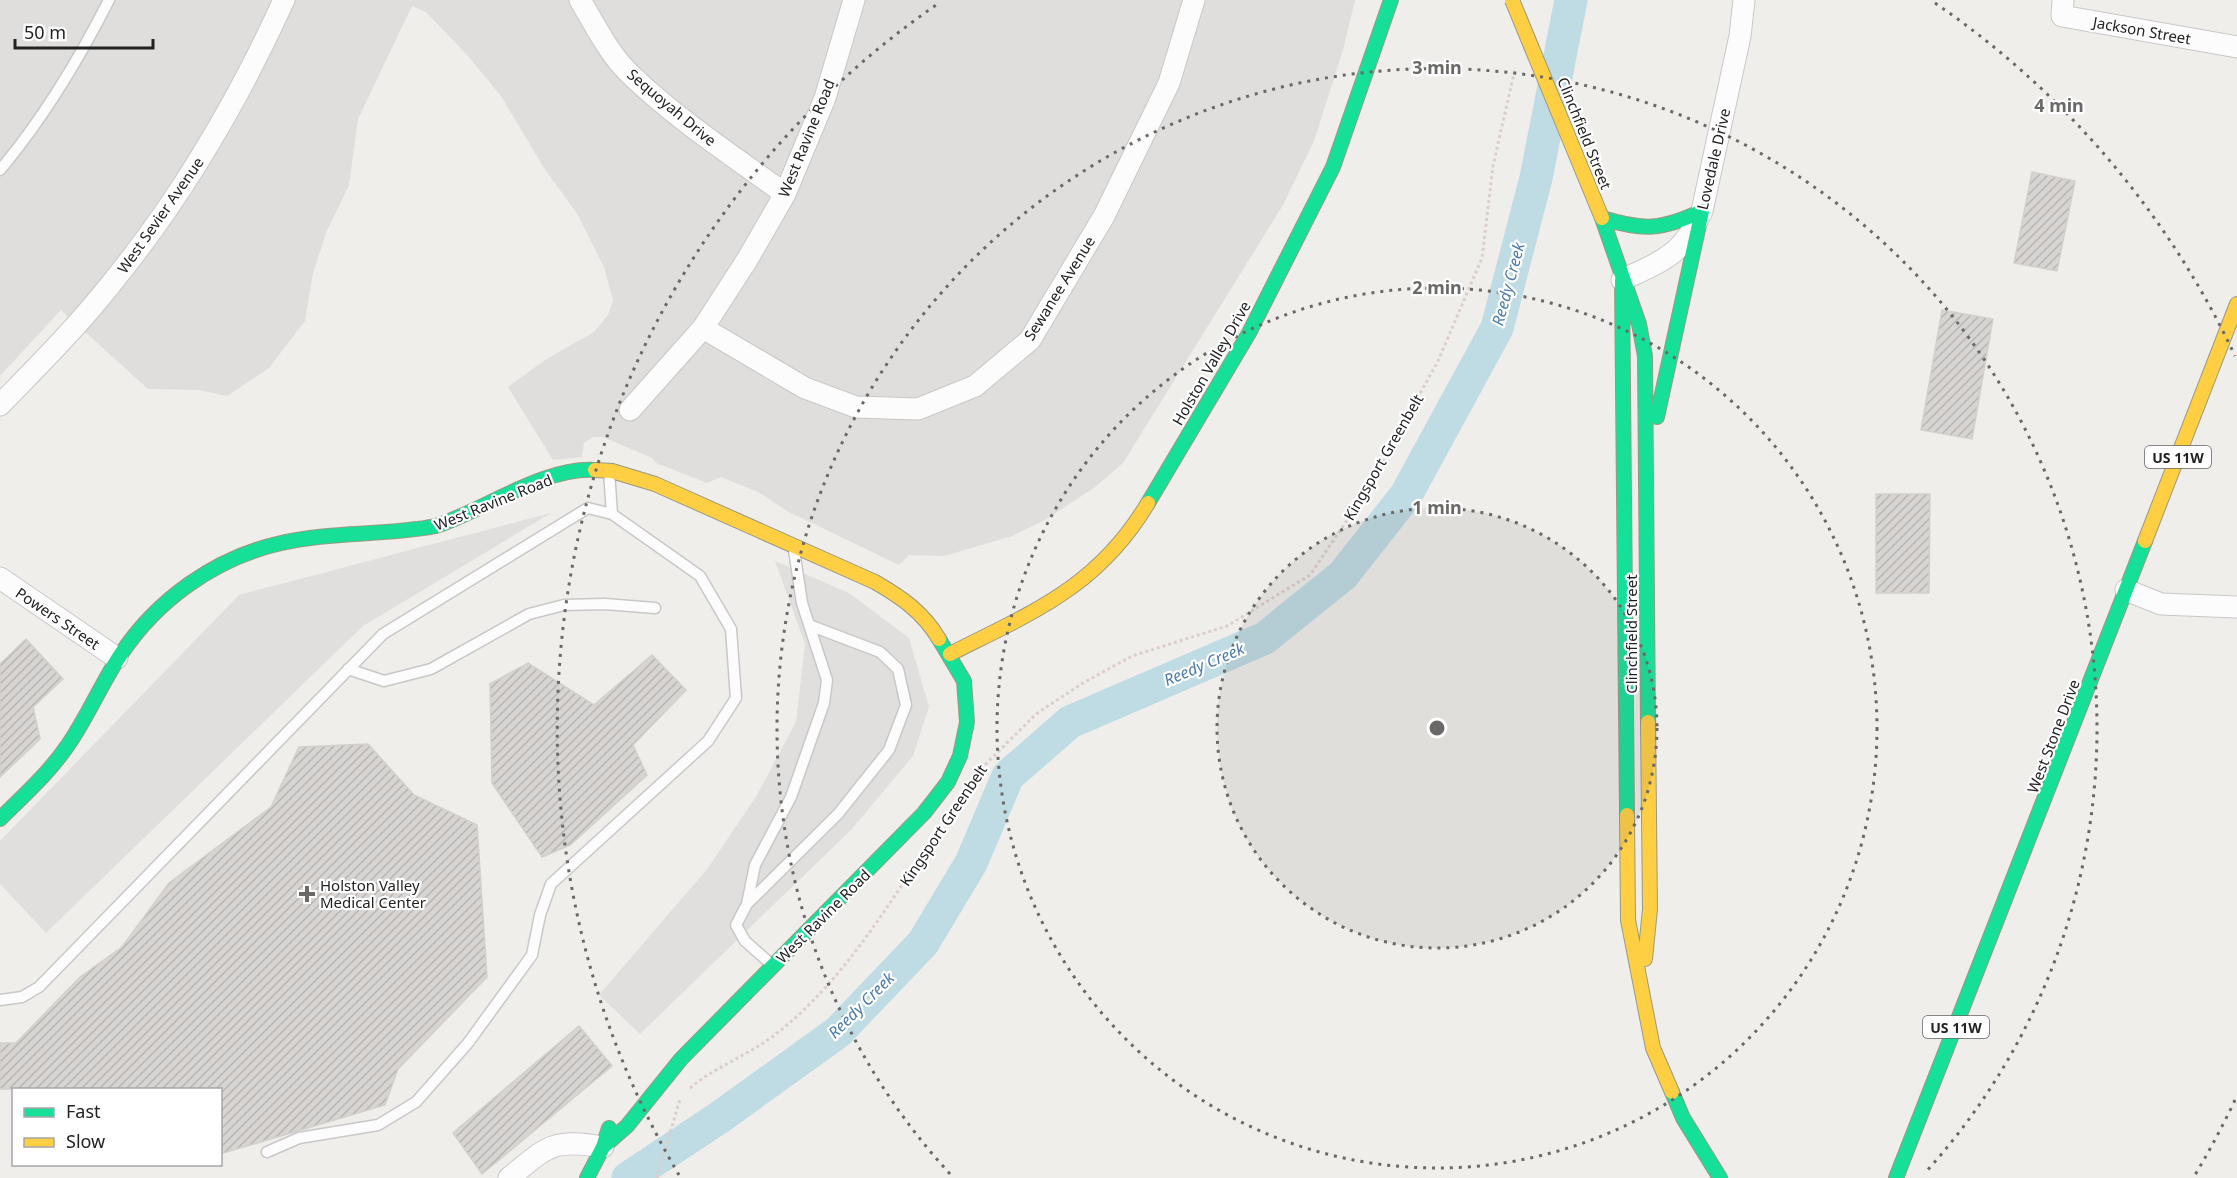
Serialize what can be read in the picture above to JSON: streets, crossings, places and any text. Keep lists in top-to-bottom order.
{
  "streets": {
    "main road": [
      "Clinchfield Street",
      "West Ravine Road",
      "Holston Valley Drive",
      "US 11W",
      "West Stone Drive"
    ],
    "street": [
      "Jackson Street",
      "Sequoyah Drive",
      "Lovedale Drive",
      "West Sevier Avenue",
      "Sewanee Avenue",
      "Powers Street"
    ],
    "path": ["Kingsport Greenbelt"]
  },
  "crossings": [
    ["Sequoyah Drive", "West Ravine Road"],
    ["Clinchfield Street", "Lovedale Drive"],
    ["West Ravine Road", "Sewanee Avenue"],
    ["West Ravine Road", "Holston Valley Drive"],
    ["West Ravine Road", "Powers Street"]
  ],
  "water": ["Reedy Creek"],
  "places": {
    "health": ["Holston Valley Medical Center"]
  },
  "legend": ["Fast", "Slow"],
  "scale_bar": "50 m",
  "rings": [
    "3 min",
    "4 min",
    "2 min",
    "1 min"
  ]
}
